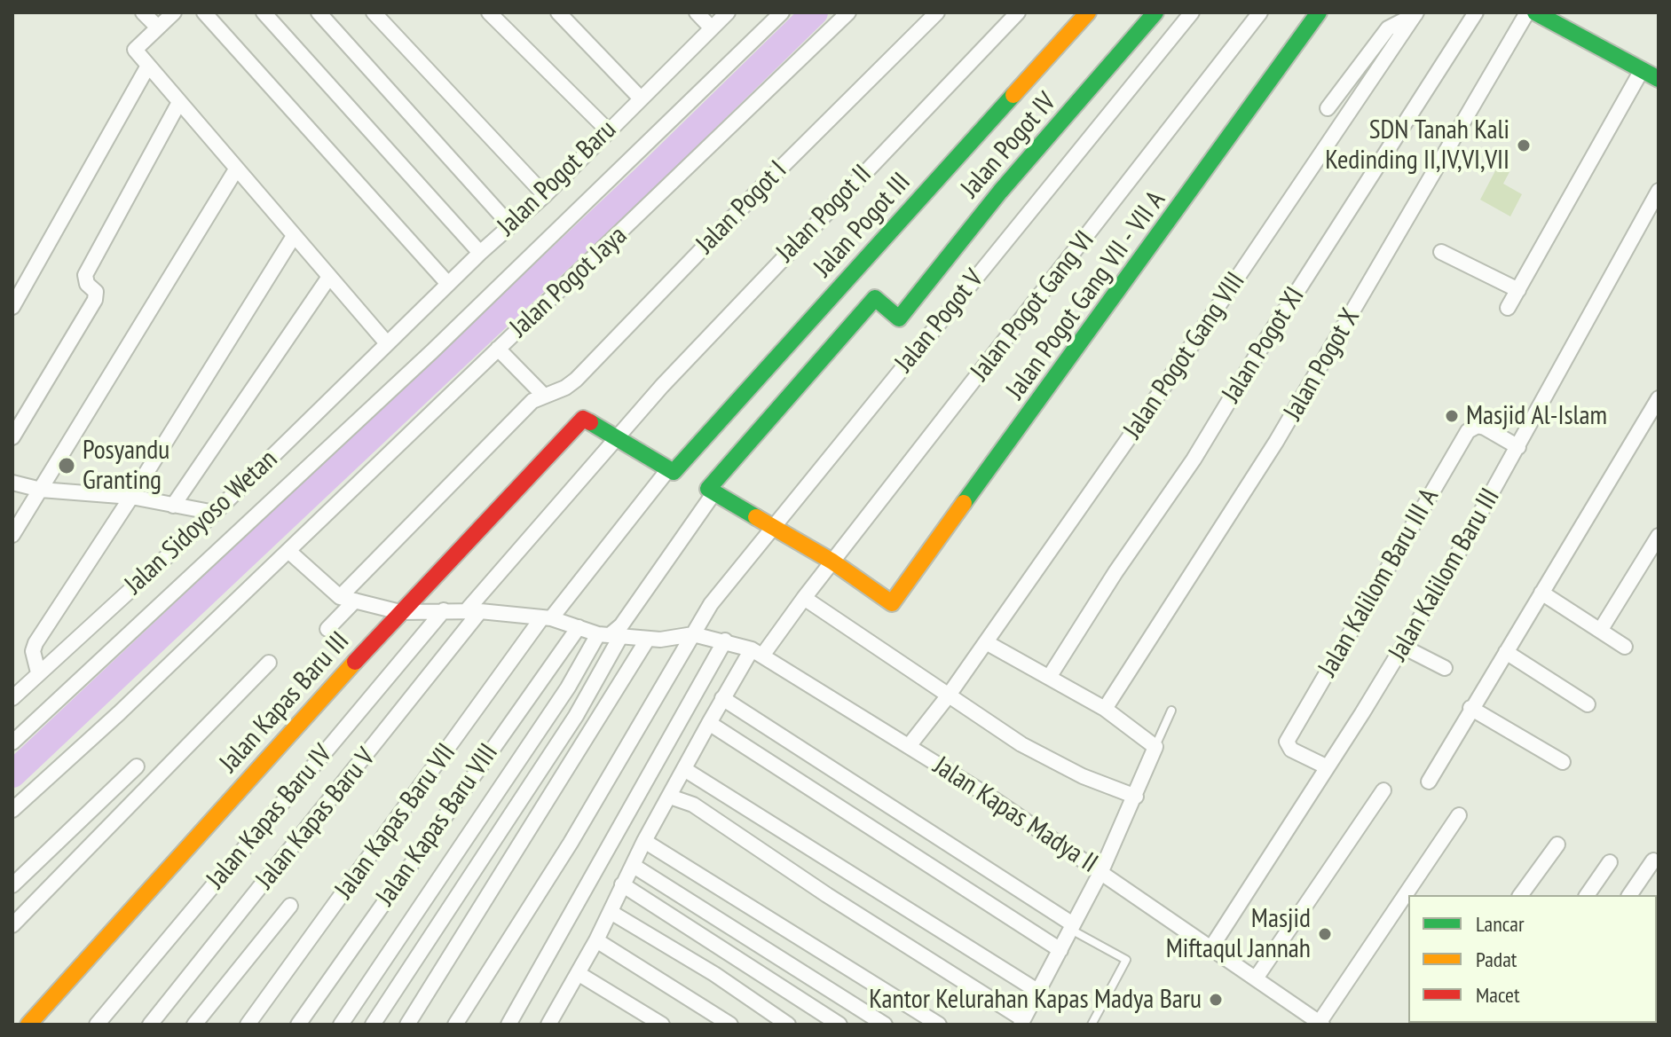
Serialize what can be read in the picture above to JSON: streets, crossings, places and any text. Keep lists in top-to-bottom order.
{
  "streets": {
    "street": [
      "Jalan Pogot IV",
      "Jalan Pogot Baru",
      "Jalan Pogot I",
      "Jalan Pogot II",
      "Jalan Pogot III",
      "Jalan Pogot Jaya",
      "Jalan Pogot Gang VII - VII A",
      "Jalan Pogot Gang VI",
      "Jalan Pogot V",
      "Jalan Pogot XI",
      "Jalan Pogot Gang VIII",
      "Jalan Pogot X",
      "Jalan Sidoyoso Wetan",
      "Jalan Kalilom Baru III",
      "Jalan Kalilom Baru III A",
      "Jalan Kapas Baru III",
      "Jalan Kapas Madya II",
      "Jalan Kapas Baru IV",
      "Jalan Kapas Baru V",
      "Jalan Kapas Baru VII",
      "Jalan Kapas Baru VIII"
    ]
  },
  "crossings": [
    ["Jalan Pogot Baru", "Jalan Sidoyoso Wetan"],
    ["Jalan Pogot I", "Jalan Kapas Madya II"],
    ["Jalan Pogot II", "Jalan Kapas Baru III"],
    ["Jalan Pogot II", "Jalan Kapas Baru V"],
    ["Jalan Pogot III", "Jalan Kapas Baru VII"],
    ["Jalan Pogot Gang VII - VII A", "Jalan Pogot Gang VI"],
    ["Jalan Pogot Gang VI", "Jalan Kapas Madya II"],
    ["Jalan Pogot V", "Jalan Kapas Madya II"],
    ["Jalan Pogot Gang VIII", "Jalan Kapas Madya II"],
    ["Jalan Kalilom Baru III", "Jalan Kalilom Baru III A"],
    ["Jalan Kalilom Baru III", "Jalan Kapas Madya II"],
    ["Jalan Kapas Baru III", "Jalan Kapas Madya II"],
    ["Jalan Kapas Baru III", "Jalan Kapas Baru V"],
    ["Jalan Kapas Madya II", "Jalan Kapas Baru IV"],
    ["Jalan Kapas Madya II", "Jalan Kapas Baru V"],
    ["Jalan Kapas Madya II", "Jalan Kapas Baru VII"],
    ["Jalan Kapas Madya II", "Jalan Kapas Baru VIII"]
  ],
  "places": [
    "SDN Tanah Kali Kedinding II,IV,VI,VII",
    "Masjid Al-Islam",
    "Posyandu Granting",
    "Masjid Miftaqul Jannah",
    "Kantor Kelurahan Kapas Madya Baru"
  ],
  "legend": ["Lancar", "Padat", "Macet"]
}
